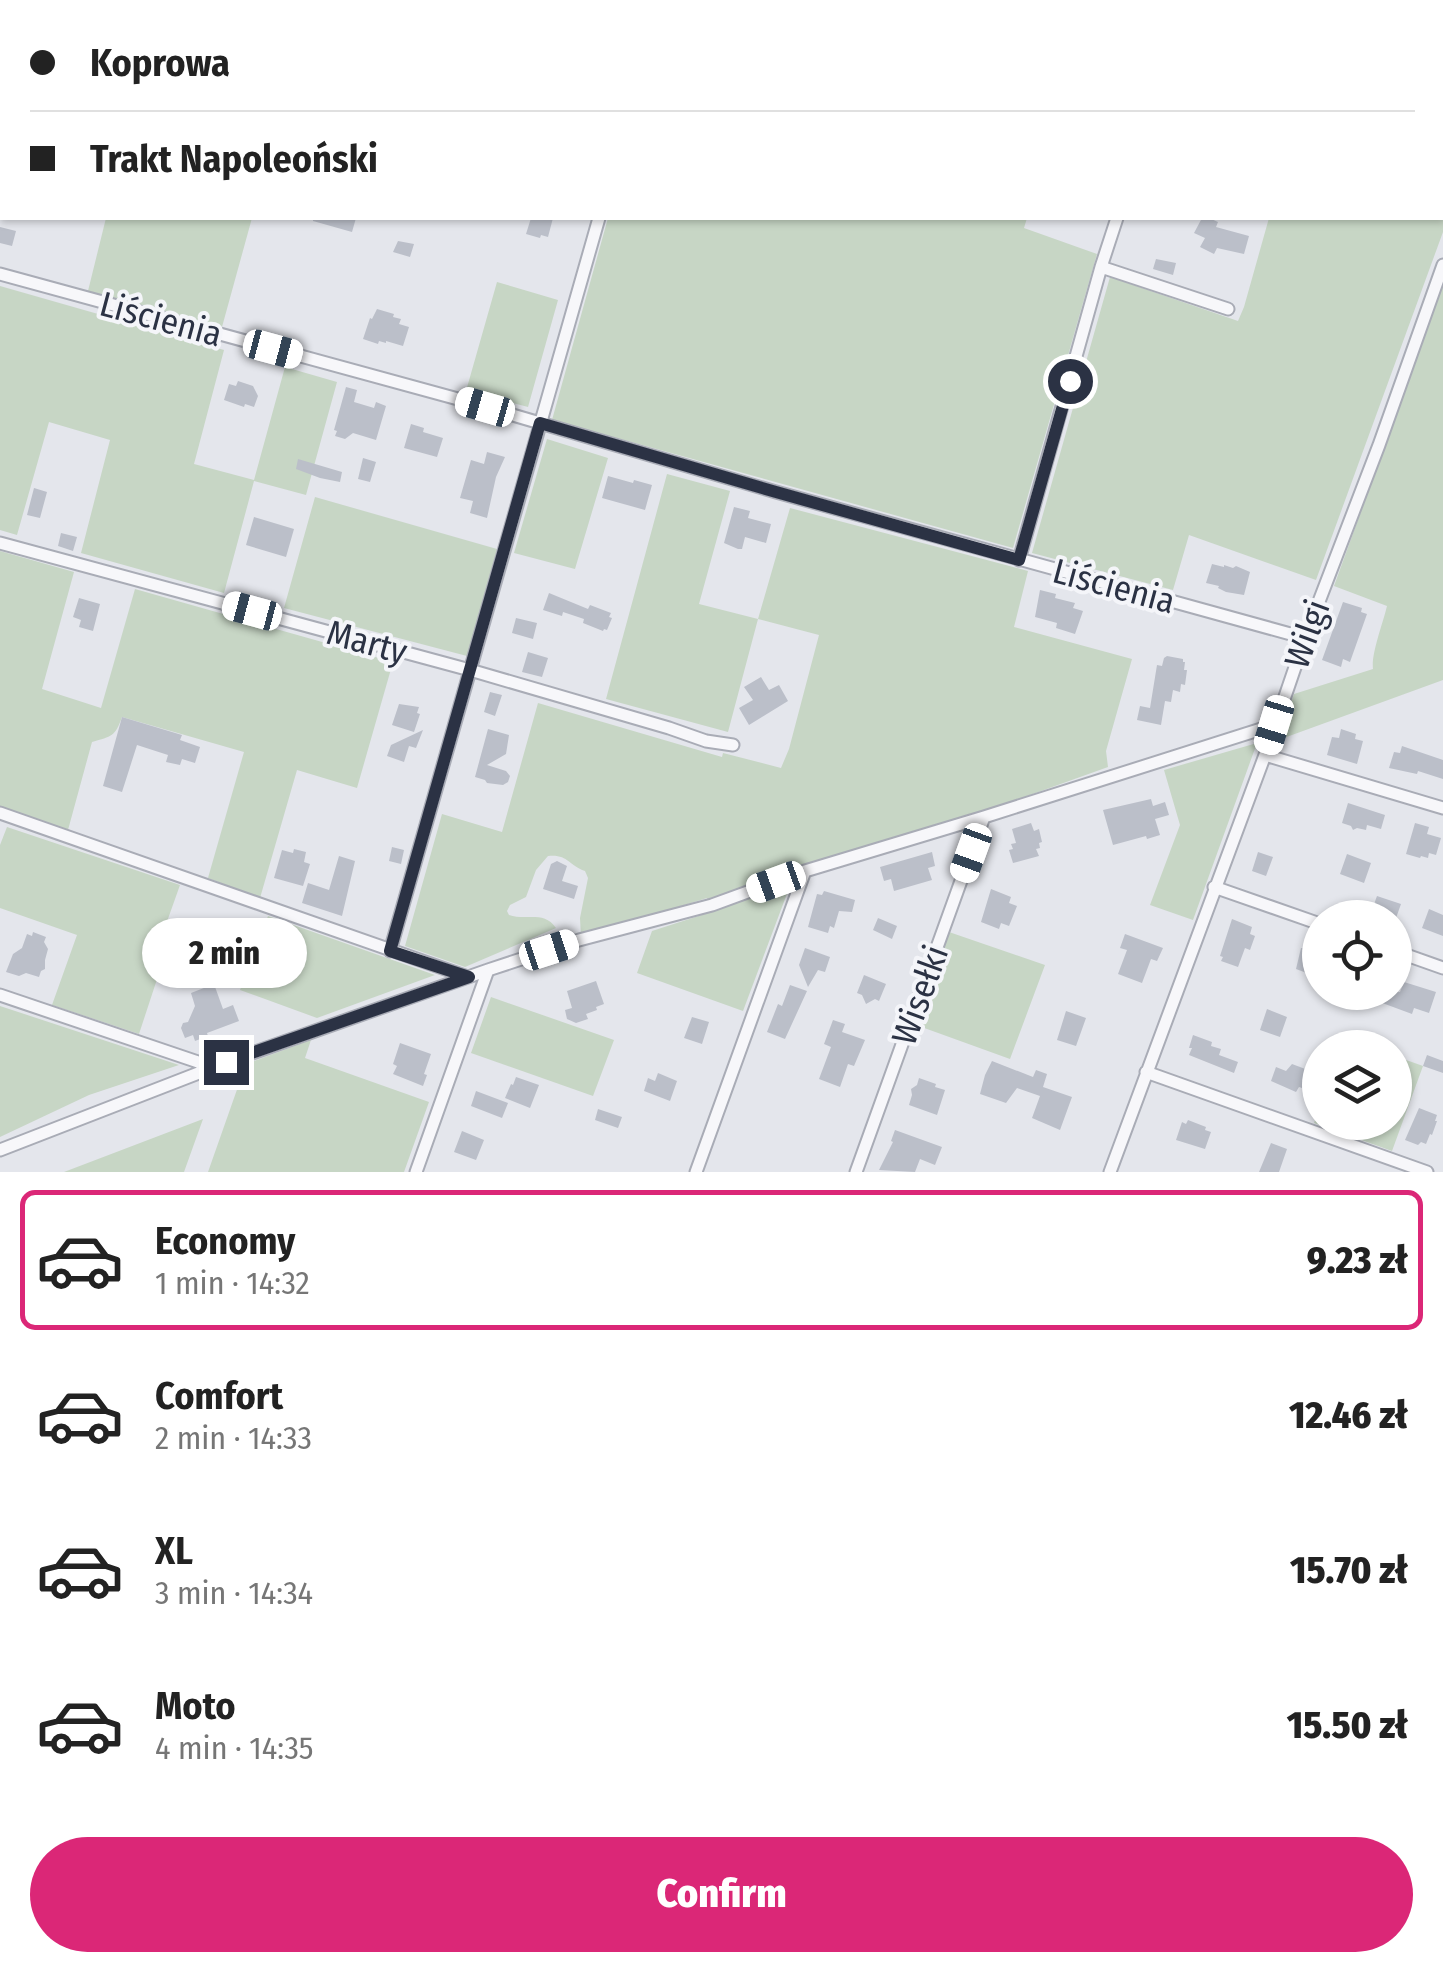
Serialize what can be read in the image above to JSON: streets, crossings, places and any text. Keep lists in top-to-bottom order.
{
  "streets": {
    "street": [
      "Liścienia",
      "Wilgi",
      "Marty",
      "Wisełki"
    ]
  },
  "crossings": [
    ["Liścienia", "Wilgi"]
  ],
  "page": {
    "banner": ["Koprowa", "Trakt Napoleoński"],
    "bubble": "2 min",
    "list": [
      {
        "name": "Economy",
        "note": "1 min · 14:32",
        "value": "9.23 zł"
      },
      {
        "name": "Comfort",
        "note": "2 min · 14:33",
        "value": "12.46 zł"
      },
      {
        "name": "XL",
        "note": "3 min · 14:34",
        "value": "15.70 zł"
      },
      {
        "name": "Moto",
        "note": "4 min · 14:35",
        "value": "15.50 zł"
      }
    ],
    "buttons": "Confirm"
  }
}
